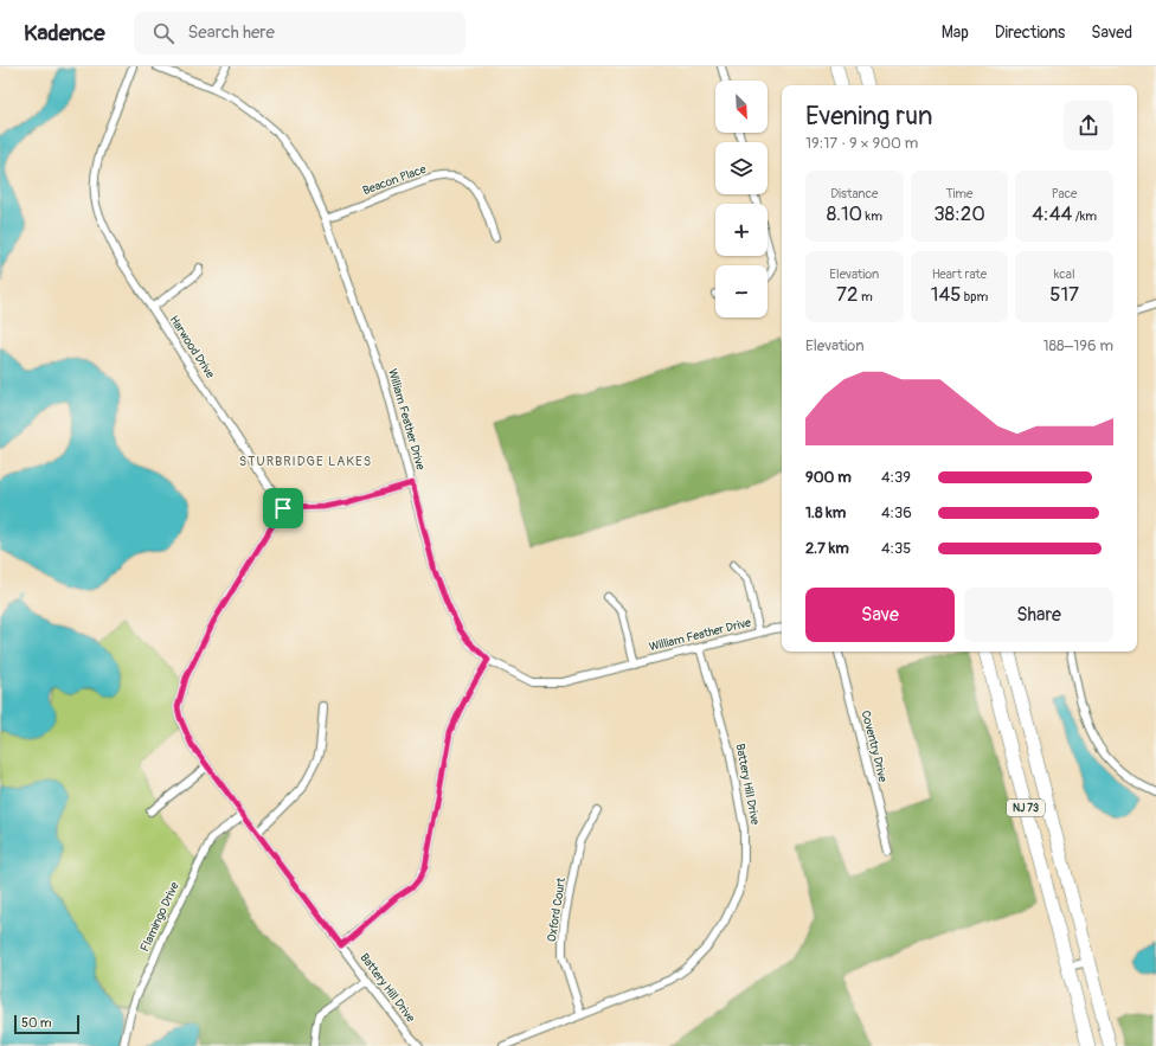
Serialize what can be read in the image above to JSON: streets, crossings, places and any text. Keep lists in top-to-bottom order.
{
  "streets": {
    "highway": ["NJ 73"],
    "street": [
      "Beacon Place",
      "Harwood Drive",
      "William Feather Drive",
      "Coventry Drive",
      "Battery Hill Drive",
      "Oxford Court",
      "Flamingo Drive"
    ]
  },
  "crossings": [
    ["Beacon Place", "William Feather Drive"],
    ["Harwood Drive", "Battery Hill Drive"],
    ["William Feather Drive", "Battery Hill Drive"],
    ["Battery Hill Drive", "Oxford Court"],
    ["Battery Hill Drive", "Flamingo Drive"]
  ],
  "districts": ["STURBRIDGE LAKES"],
  "scale_bar": "50 m",
  "north": "bottom right",
  "page": {
    "header": "Kadence",
    "search": "Search here",
    "nav": ["Map", "Directions", "Saved"],
    "map_buttons": ["+", "−"],
    "heading": ["Evening run", "19:17 · 9 × 900 m"],
    "stats": [
      ["Distance", "8.10 km"],
      ["Time", "38:20"],
      ["Pace", "4:44 /km"],
      ["Elevation", "72 m"],
      ["Heart rate", "145 bpm"],
      ["kcal", "517"]
    ],
    "chart": ["Elevation", "188–196 m"],
    "list": [
      {
        "name": "900 m",
        "note": "4:39"
      },
      {
        "name": "1.8 km",
        "note": "4:36"
      },
      {
        "name": "2.7 km",
        "note": "4:35"
      }
    ],
    "buttons": ["Save", "Share"],
    "scale": "50 m"
  }
}
